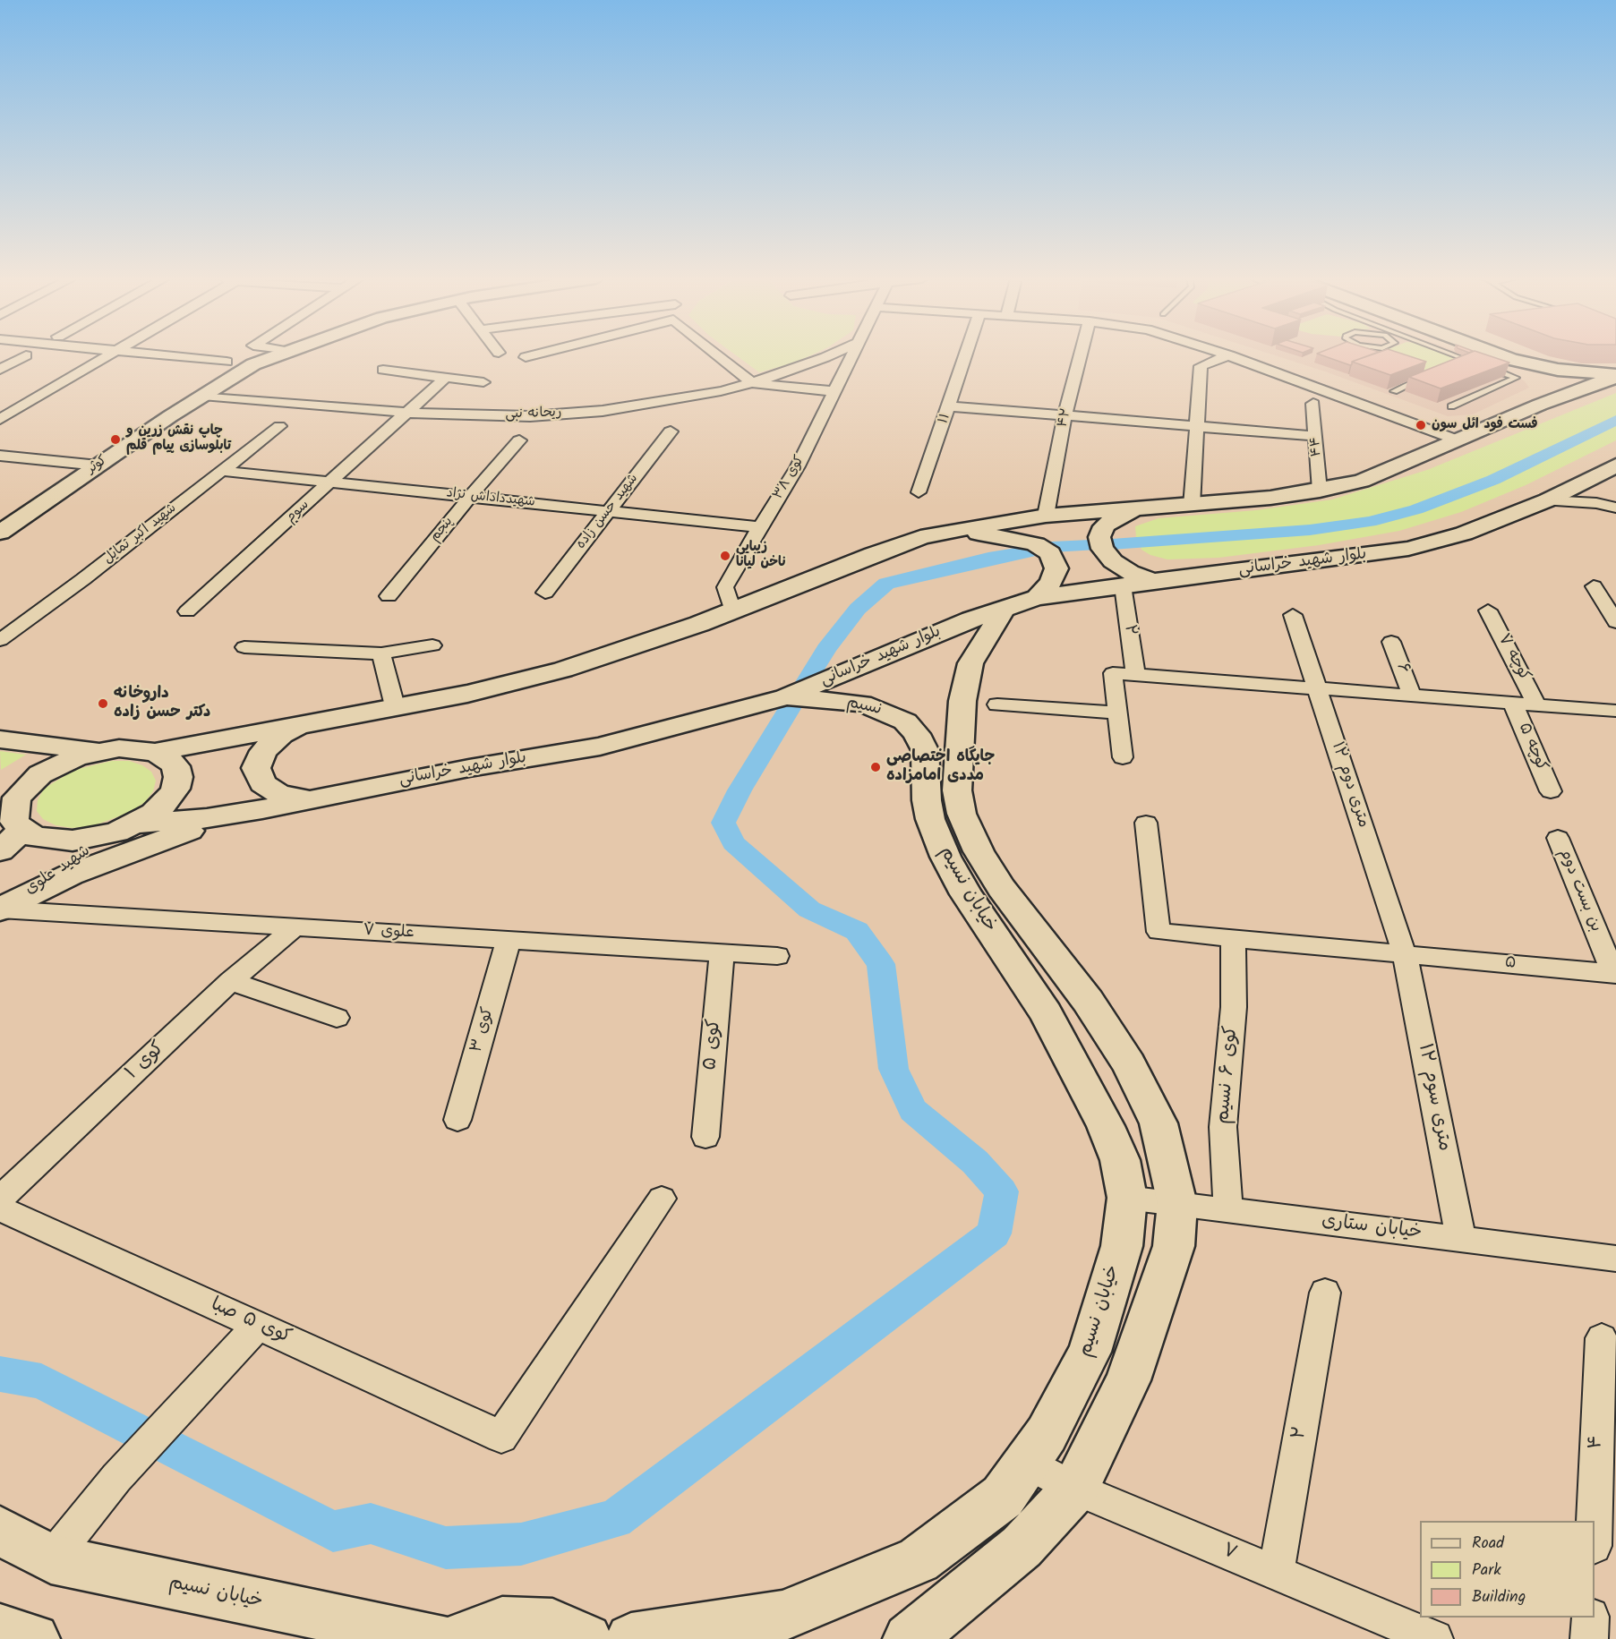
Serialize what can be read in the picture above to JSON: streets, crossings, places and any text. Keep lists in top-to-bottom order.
{
  "streets": {
    "main road": [
      "کوثر",
      "بلوار شهید خراسانی",
      "نسیم",
      "شهید علوی",
      "خیابان نسیم"
    ],
    "street": [
      "ریحانه نبی",
      "۴۲",
      "۱۱",
      "۴۴",
      "کوی ۳۸",
      "شهیدداداش نژاد",
      "سوم",
      "شهید حسن زاده",
      "پنجم",
      "شهید اکبر تمایل",
      "۲",
      "کوچه ۷",
      "۶",
      "کوچه ۵",
      "۱۲ متری دوم",
      "بن بست دوم",
      "علوی ۷",
      "۵",
      "کوی ۳",
      "کوی ۵",
      "کوی ۱",
      "کوی ۶ نسیم",
      "۱۲ متری سوم",
      "خیابان ستاری",
      "کوی ۵ صبا",
      "۴",
      "۷"
    ]
  },
  "crossings": [
    ["ریحانه نبی", "کوثر"],
    ["ریحانه نبی", "سوم"],
    ["کوی ۳۸", "شهیدداداش نژاد"],
    ["شهیدداداش نژاد", "سوم"],
    ["شهیدداداش نژاد", "شهید حسن زاده"],
    ["شهیدداداش نژاد", "پنجم"],
    ["شهیدداداش نژاد", "شهید اکبر تمایل"],
    ["بلوار شهید خراسانی", "۲"],
    ["بلوار شهید خراسانی", "نسیم"],
    ["بلوار شهید خراسانی", "شهید علوی"],
    ["بلوار شهید خراسانی", "خیابان نسیم"],
    ["۲", "۷"],
    ["نسیم", "خیابان نسیم"],
    ["۱۲ متری دوم", "۵"],
    ["۱۲ متری دوم", "۱۲ متری سوم"],
    ["شهید علوی", "علوی ۷"],
    ["خیابان نسیم", "خیابان ستاری"],
    ["خیابان نسیم", "۷"],
    ["بن بست دوم", "۵"],
    ["علوی ۷", "کوی ۳"],
    ["علوی ۷", "کوی ۵"],
    ["علوی ۷", "کوی ۱"],
    ["۵", "کوی ۶ نسیم"],
    ["۵", "۱۲ متری سوم"],
    ["کوی ۶ نسیم", "خیابان ستاری"],
    ["۱۲ متری سوم", "خیابان ستاری"]
  ],
  "places": [
    "فست فود ائل سون",
    "چاپ نقش زرین و تابلوسازی پیام قلم",
    "زیبایی ناخن لیانا",
    "داروخانه دکتر حسن زاده",
    "جایگاه اختصاصی مددی امامزاده"
  ],
  "legend": ["Road", "Park", "Building"]
}
